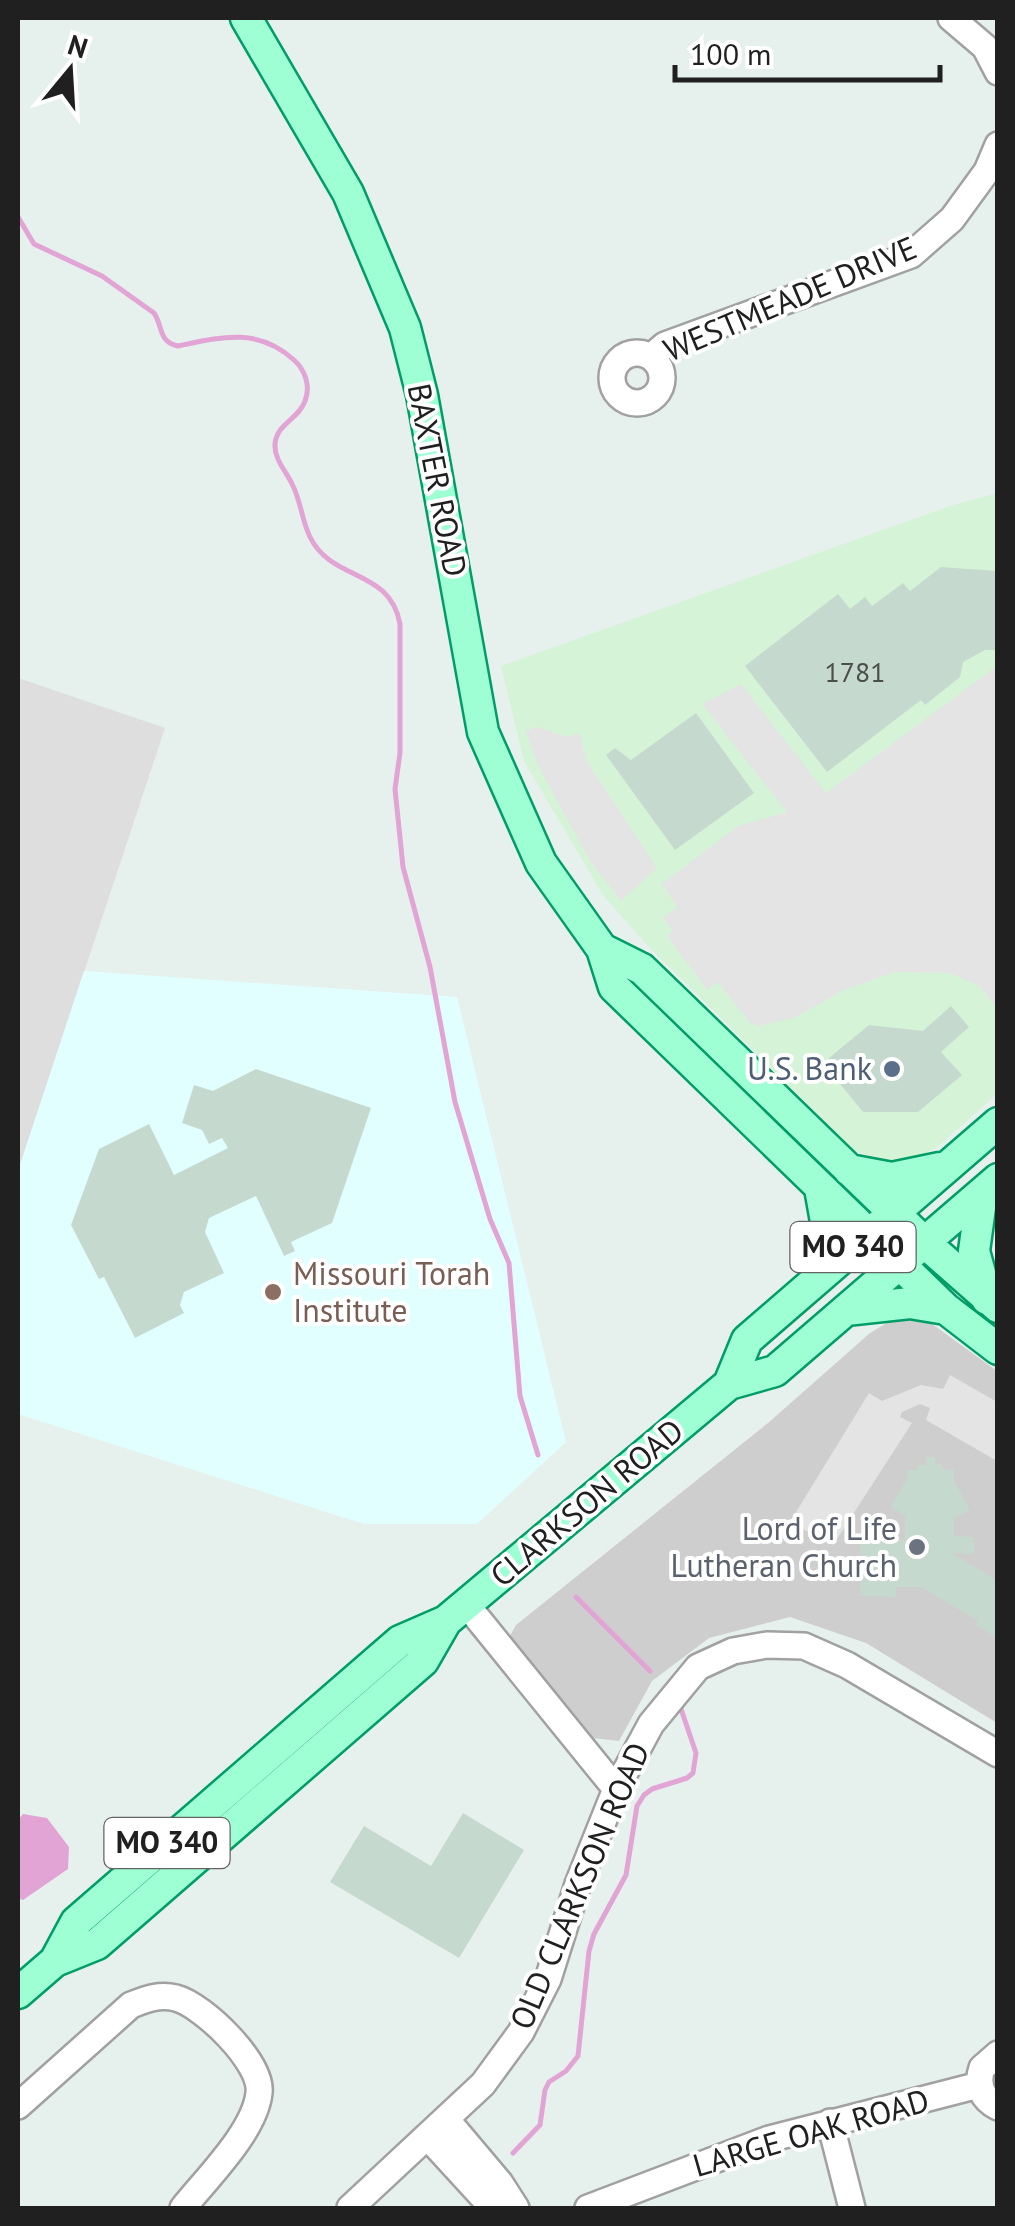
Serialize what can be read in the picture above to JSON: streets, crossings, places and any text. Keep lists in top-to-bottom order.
{
  "streets": {
    "main road": ["BAXTER ROAD", "MO 340", "CLARKSON ROAD"],
    "street": ["WESTMEADE DRIVE", "OLD CLARKSON ROAD", "LARGE OAK ROAD"]
  },
  "crossings": [
    ["BAXTER ROAD", "CLARKSON ROAD"]
  ],
  "places": ["U.S. Bank", "Missouri Torah Institute", "Lord of Life Lutheran Church"],
  "house_numbers": ["1781"],
  "scale_bar": "100 m",
  "north": "top"
}
